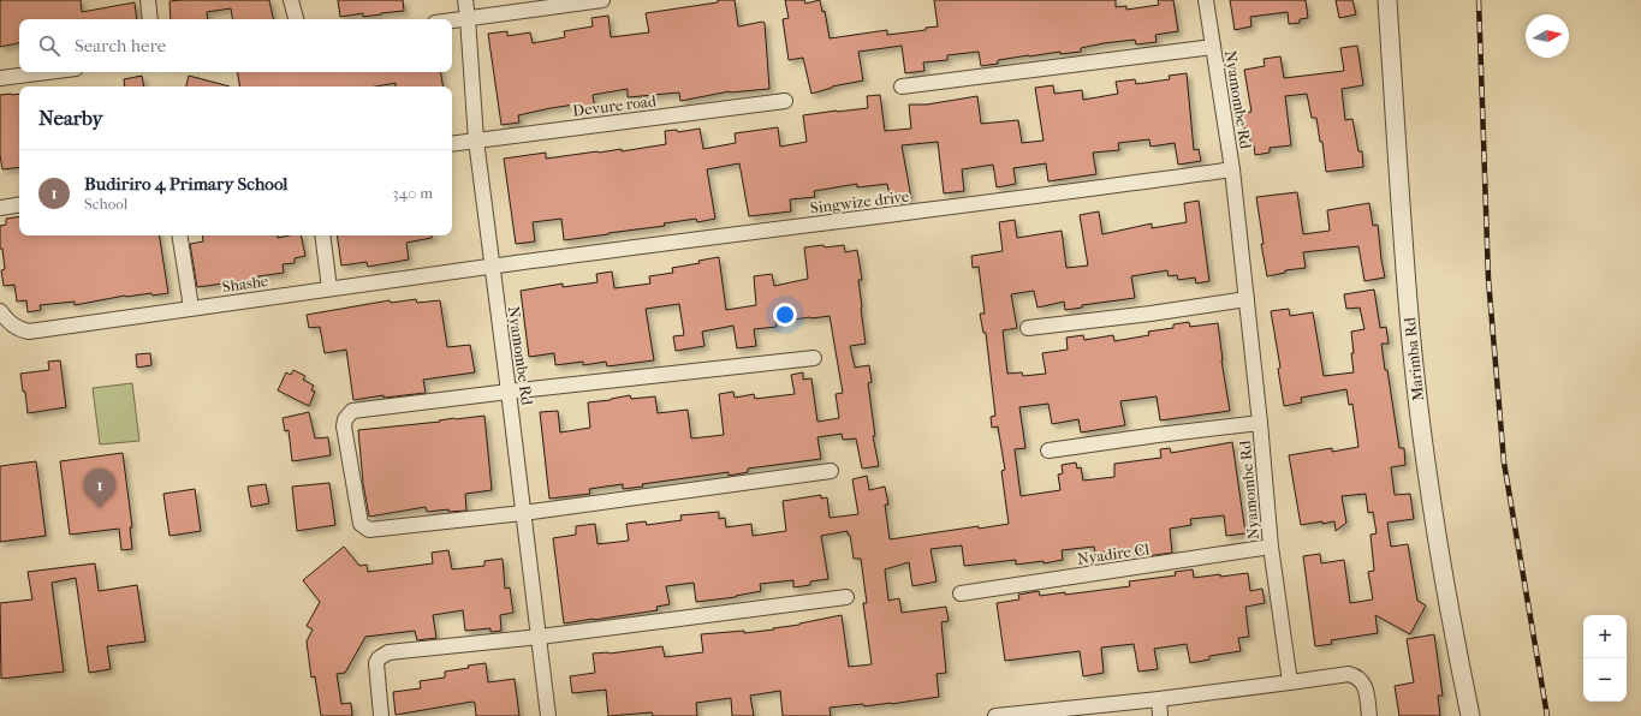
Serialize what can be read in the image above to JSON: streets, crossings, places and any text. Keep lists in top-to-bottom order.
{
  "streets": {
    "street": [
      "Nyamombe Rd",
      "Devure road",
      "Singwize drive",
      "Shashe",
      "Marimba Rd",
      "Nyadire Cl"
    ]
  },
  "crossings": [
    ["Nyamombe Rd", "Devure road"],
    ["Nyamombe Rd", "Singwize drive"],
    ["Nyamombe Rd", "Shashe"],
    ["Nyamombe Rd", "Nyadire Cl"],
    ["Singwize drive", "Shashe"]
  ],
  "north": "right",
  "page": {
    "search": "Search here",
    "heading": "Nearby",
    "list": [
      {
        "mark": "1",
        "name": "Budiriro 4 Primary School",
        "note": "School",
        "value": "340 m"
      }
    ],
    "pins": "1",
    "map_buttons": ["+", "−"]
  }
}
